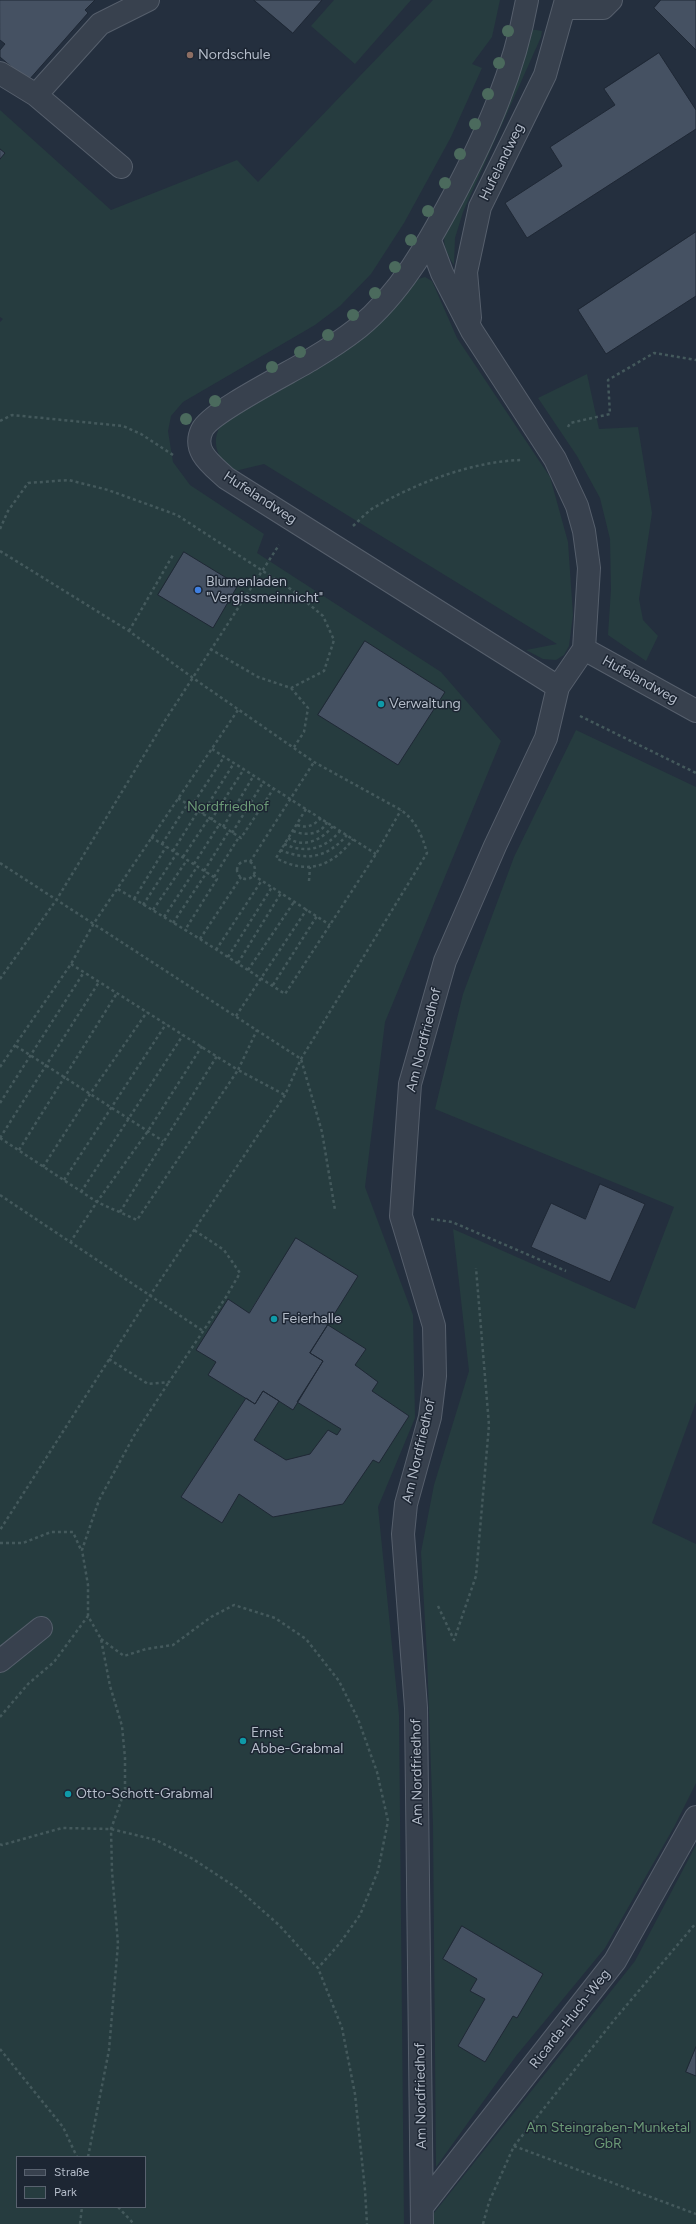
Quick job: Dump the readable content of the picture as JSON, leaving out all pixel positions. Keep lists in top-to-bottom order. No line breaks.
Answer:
{"streets":{"street":["Hufelandweg","Am Nordfriedhof","Ricarda-Huch-Weg"]},"crossings":[["Hufelandweg","Am Nordfriedhof"],["Am Nordfriedhof","Ricarda-Huch-Weg"]],"parks":["Nordfriedhof","Am Steingraben-Munketal GbR"],"places":["Nordschule","Blumenladen \"Vergissmeinnicht\"","Verwaltung","Feierhalle","Ernst Abbe-Grabmal","Otto-Schott-Grabmal"],"legend":["Straße","Park"]}
